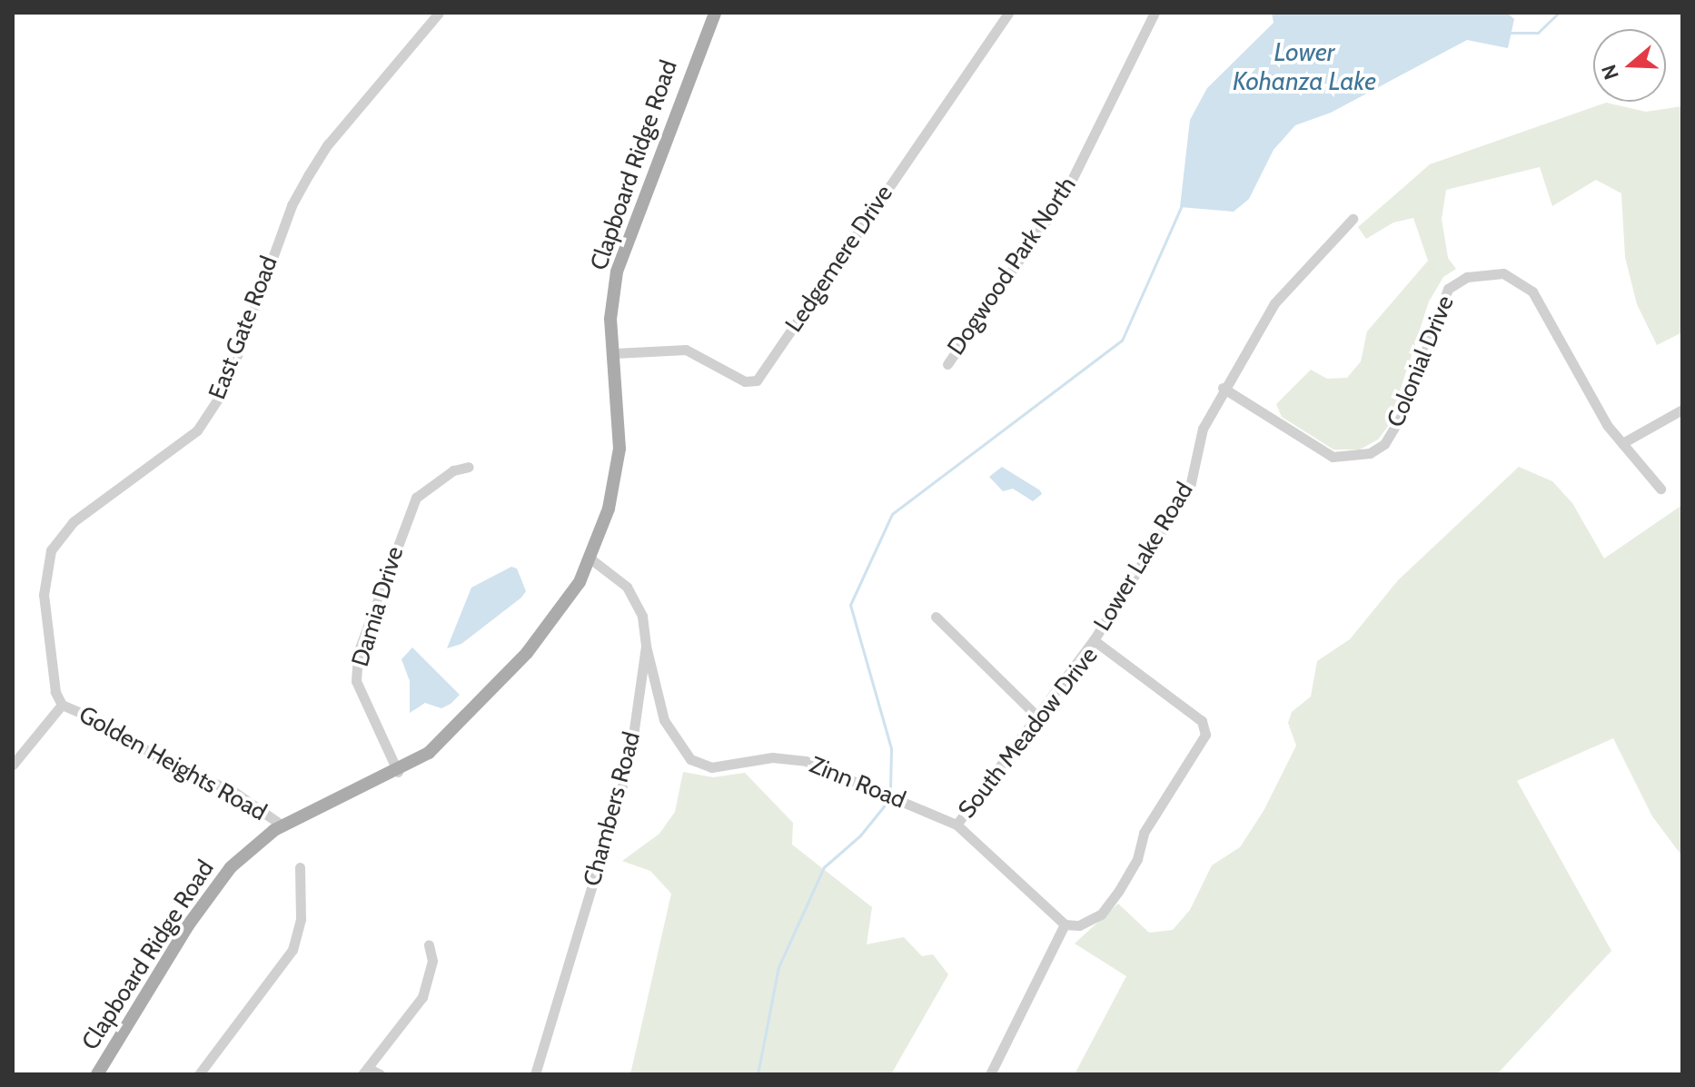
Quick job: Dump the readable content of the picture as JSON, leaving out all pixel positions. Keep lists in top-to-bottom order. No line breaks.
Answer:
{"streets":{"main road":["Clapboard Ridge Road"],"street":["Ledgemere Drive","Dogwood Park North","East Gate Road","Colonial Drive","Lower Lake Road","Damia Drive","South Meadow Drive","Golden Heights Road","Zinn Road","Chambers Road"]},"crossings":[["Clapboard Ridge Road","Ledgemere Drive"],["Clapboard Ridge Road","Damia Drive"],["Clapboard Ridge Road","Golden Heights Road"],["Clapboard Ridge Road","Chambers Road"],["East Gate Road","Golden Heights Road"],["Colonial Drive","Lower Lake Road"],["Lower Lake Road","South Meadow Drive"],["South Meadow Drive","Zinn Road"],["Zinn Road","Chambers Road"]],"water":["Lower Kohanza Lake"],"north":"left"}
